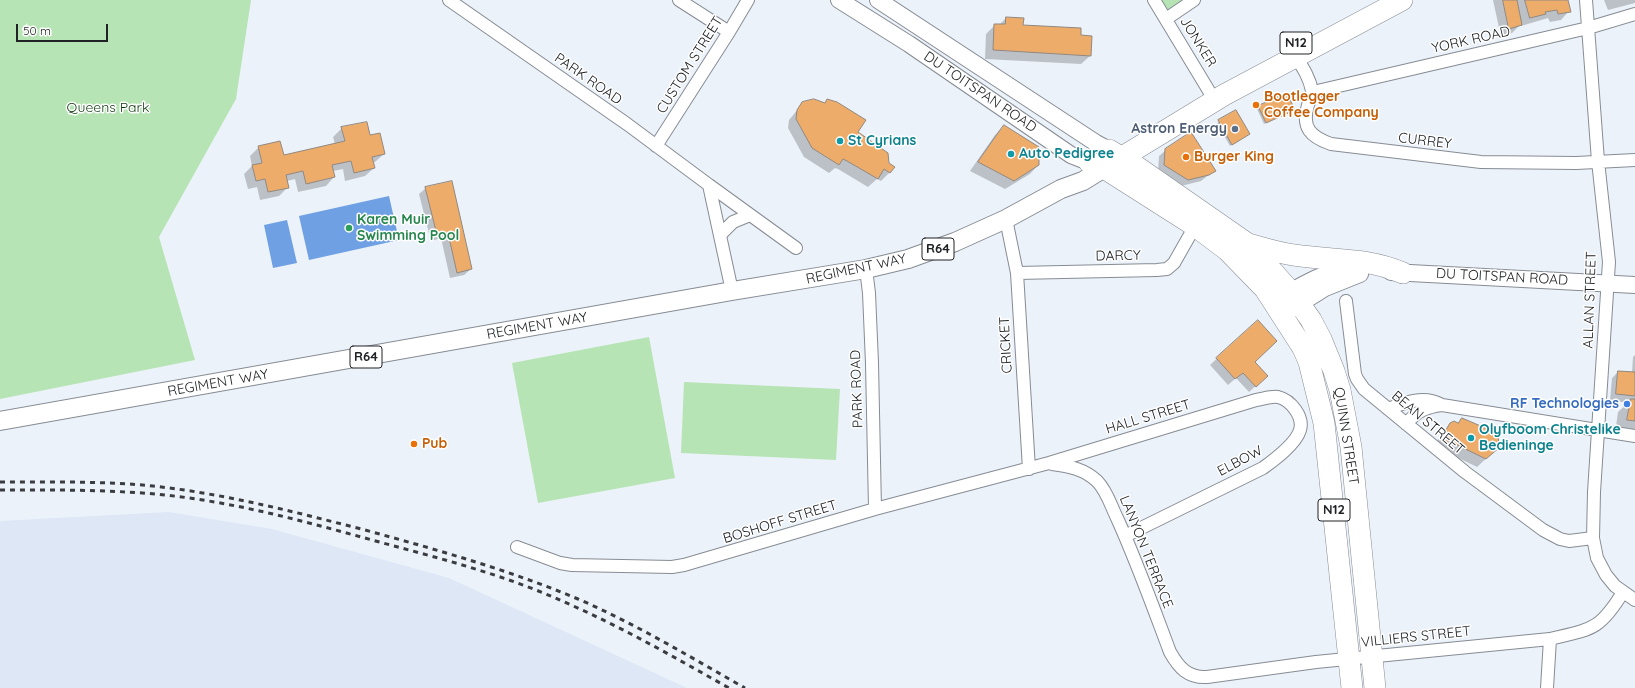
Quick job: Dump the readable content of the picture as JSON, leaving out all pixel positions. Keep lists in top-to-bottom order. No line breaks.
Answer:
{"streets":{"highway":["N12","DU TOITSPAN ROAD","QUINN STREET"],"main road":["R64","REGIMENT WAY"],"street":["YORK ROAD","JONKER","CUSTOM STREET","PARK ROAD","CURREY","DARCY","ALLAN STREET","CRICKET","HALL STREET","BEAN STREET","ELBOW","BOSHOFF STREET","LANYON TERRACE","VILLIERS STREET"]},"crossings":[["YORK ROAD","CURREY"],["YORK ROAD","ALLAN STREET"],["JONKER","N12"],["N12","DU TOITSPAN ROAD"],["N12","REGIMENT WAY"],["CUSTOM STREET","PARK ROAD"],["PARK ROAD","REGIMENT WAY"],["PARK ROAD","BOSHOFF STREET"],["DU TOITSPAN ROAD","DARCY"],["DU TOITSPAN ROAD","REGIMENT WAY"],["DU TOITSPAN ROAD","ALLAN STREET"],["DU TOITSPAN ROAD","QUINN STREET"],["CURREY","ALLAN STREET"],["DARCY","CRICKET"],["REGIMENT WAY","CRICKET"],["ALLAN STREET","BEAN STREET"],["ALLAN STREET","VILLIERS STREET"],["CRICKET","BOSHOFF STREET"],["HALL STREET","ELBOW"],["HALL STREET","BOSHOFF STREET"],["HALL STREET","LANYON TERRACE"],["QUINN STREET","VILLIERS STREET"],["ELBOW","LANYON TERRACE"],["BOSHOFF STREET","LANYON TERRACE"],["LANYON TERRACE","VILLIERS STREET"]],"parks":["Queens Park"],"places":["Bootlegger Coffee Company","Astron Energy","St Cyrians","Auto Pedigree","Burger King","Karen Muir Swimming Pool","RF Technologies","Olyfboom Christelike Bedieninge","Pub"],"scale_bar":"50 m"}
